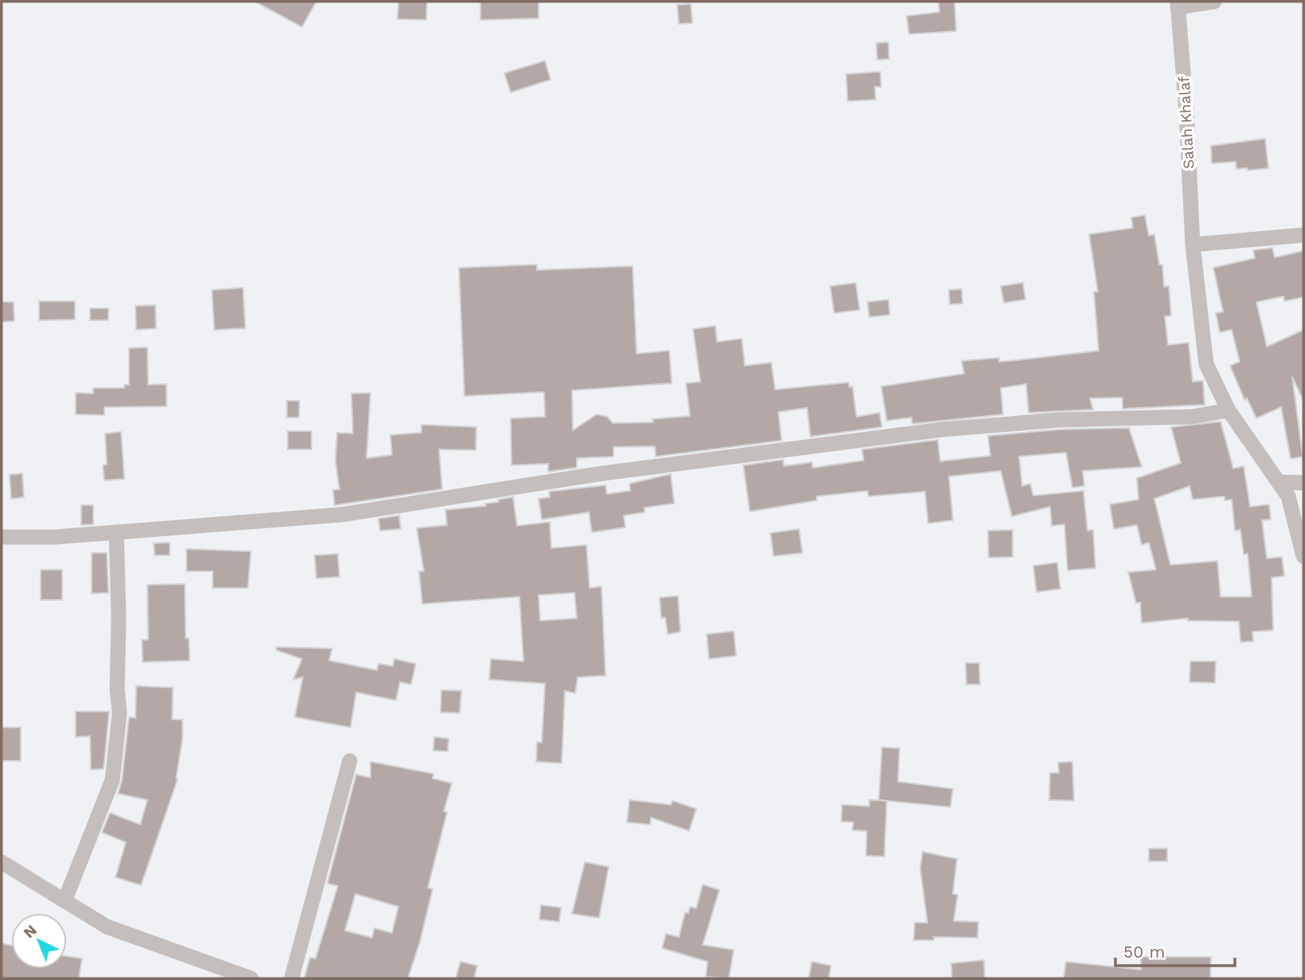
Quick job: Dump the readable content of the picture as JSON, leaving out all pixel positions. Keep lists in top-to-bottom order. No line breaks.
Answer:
{"streets":{"street":["Salah Khalaf"]},"scale_bar":"50 m","north":"top left"}
